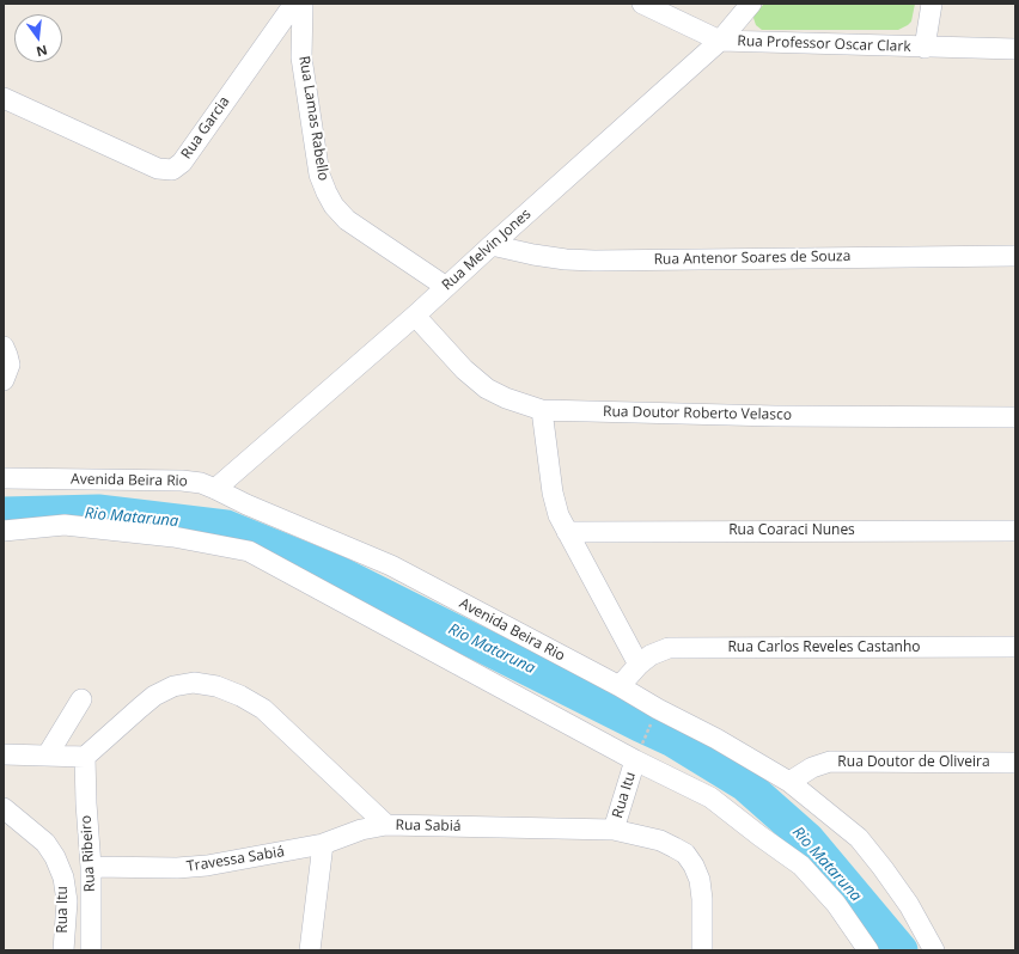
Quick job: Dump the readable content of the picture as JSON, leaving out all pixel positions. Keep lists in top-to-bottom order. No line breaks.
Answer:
{"streets":{"street":["Rua Professor Oscar Clark","Rua Lamas Rabello","Rua Garcia","Rua Melvin Jones","Rua Antenor Soares de Souza","Rua Doutor Roberto Velasco","Avenida Beira Rio","Rua Coaraci Nunes","Rua Carlos Reveles Castanho","Rua Doutor de Oliveira","Rua Itu","Rua Sabiá","Rua Ribeiro","Travessa Sabiá"]},"crossings":[["Rua Professor Oscar Clark","Rua Melvin Jones"],["Rua Lamas Rabello","Rua Melvin Jones"],["Rua Melvin Jones","Rua Antenor Soares de Souza"],["Rua Melvin Jones","Rua Doutor Roberto Velasco"],["Rua Melvin Jones","Avenida Beira Rio"],["Avenida Beira Rio","Rua Carlos Reveles Castanho"],["Avenida Beira Rio","Rua Doutor de Oliveira"],["Rua Itu","Rua Sabiá"],["Rua Sabiá","Rua Ribeiro"],["Rua Sabiá","Travessa Sabiá"],["Rua Ribeiro","Travessa Sabiá"]],"water":["Rio Mataruna"],"north":"bottom"}
